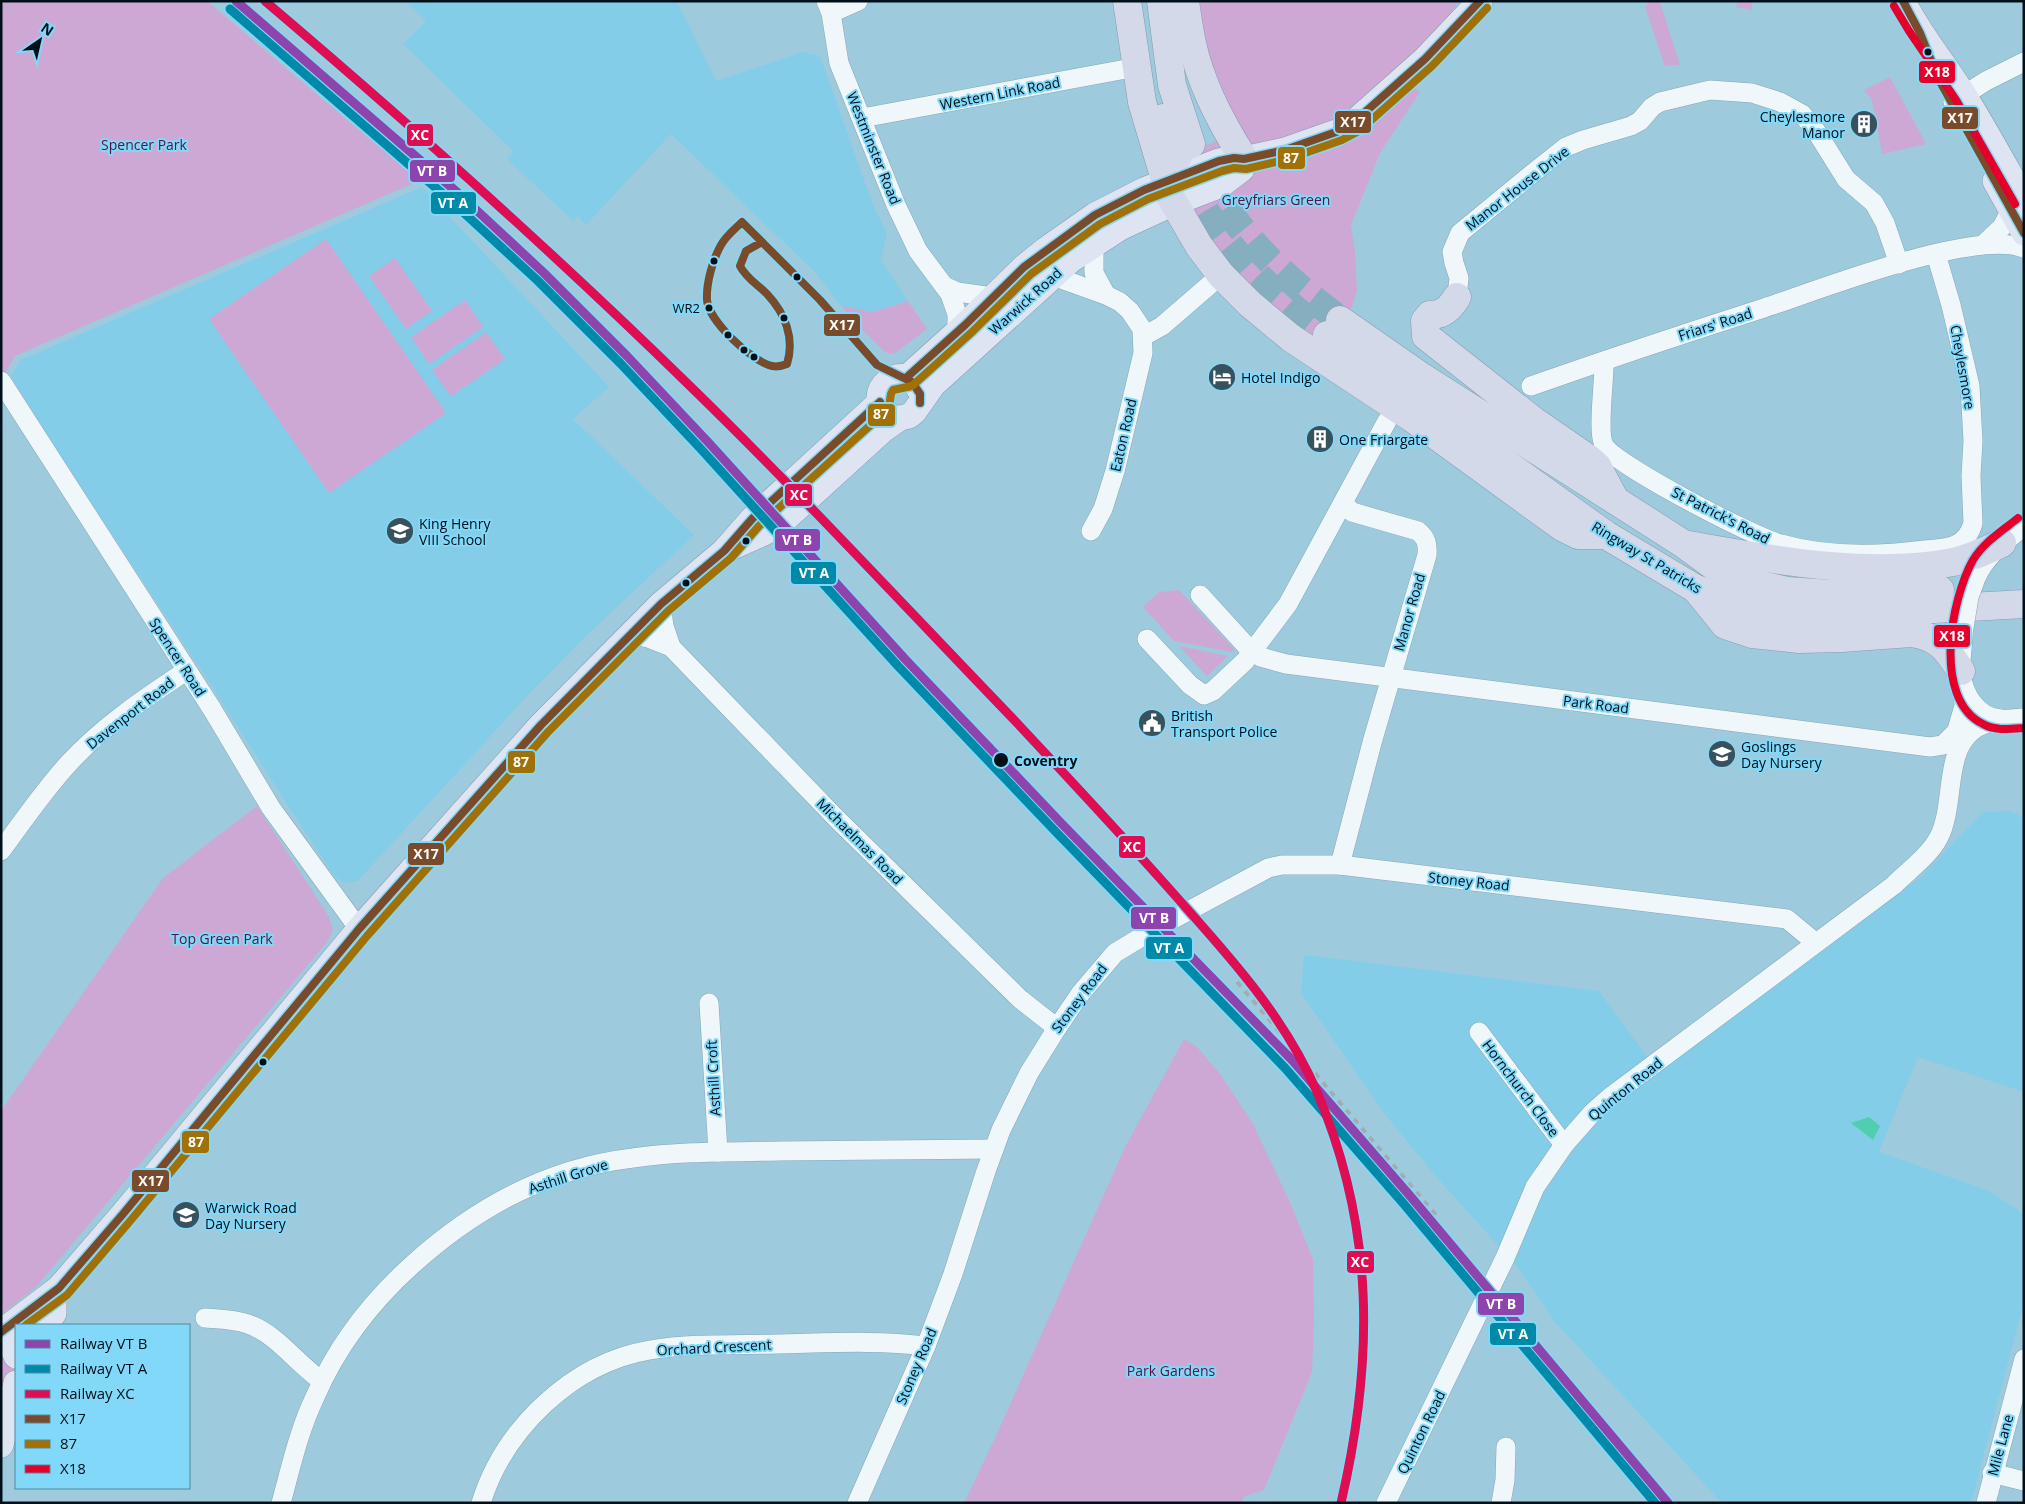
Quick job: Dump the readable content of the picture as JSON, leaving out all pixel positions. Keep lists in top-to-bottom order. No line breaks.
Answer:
{"streets":{"highway":["Ringway St Patricks"],"main road":["Warwick Road"],"street":["Western Link Road","Westminster Road","Manor House Drive","Friars' Road","Cheylesmore","Eaton Road","St Patrick's Road","Manor Road","Spencer Road","Park Road","Davenport Road","Michaelmas Road","Stoney Road","Asthill Croft","Hornchurch Close","Quinton Road","Asthill Grove","Orchard Crescent","Mile Lane"]},"crossings":[["Western Link Road","Westminster Road"],["Westminster Road","Warwick Road"],["Manor House Drive","Friars' Road"],["Warwick Road","Spencer Road"],["Warwick Road","Michaelmas Road"],["Friars' Road","Cheylesmore"],["Friars' Road","St Patrick's Road"],["Cheylesmore","St Patrick's Road"],["Manor Road","Park Road"],["Manor Road","Stoney Road"],["Spencer Road","Davenport Road"],["Park Road","Quinton Road"],["Michaelmas Road","Stoney Road"],["Stoney Road","Quinton Road"],["Stoney Road","Asthill Grove"],["Stoney Road","Orchard Crescent"],["Asthill Croft","Asthill Grove"],["Hornchurch Close","Quinton Road"]],"parks":["Spencer Park","Greyfriars Green","Top Green Park","Park Gardens"],"places":{"building":["Cheylesmore Manor","One Friargate"],"other":["WR2","Coventry"],"hotel":["Hotel Indigo"],"school or university":["King Henry VIII School","Goslings Day Nursery","Warwick Road Day Nursery"],"public building":["British Transport Police"]},"lines":["rail line XC","transit line X17","transit line X18","transit line 87"],"legend":["Railway VT B","Railway VT A","Railway XC","X17","87","X18"],"north":"top right"}
